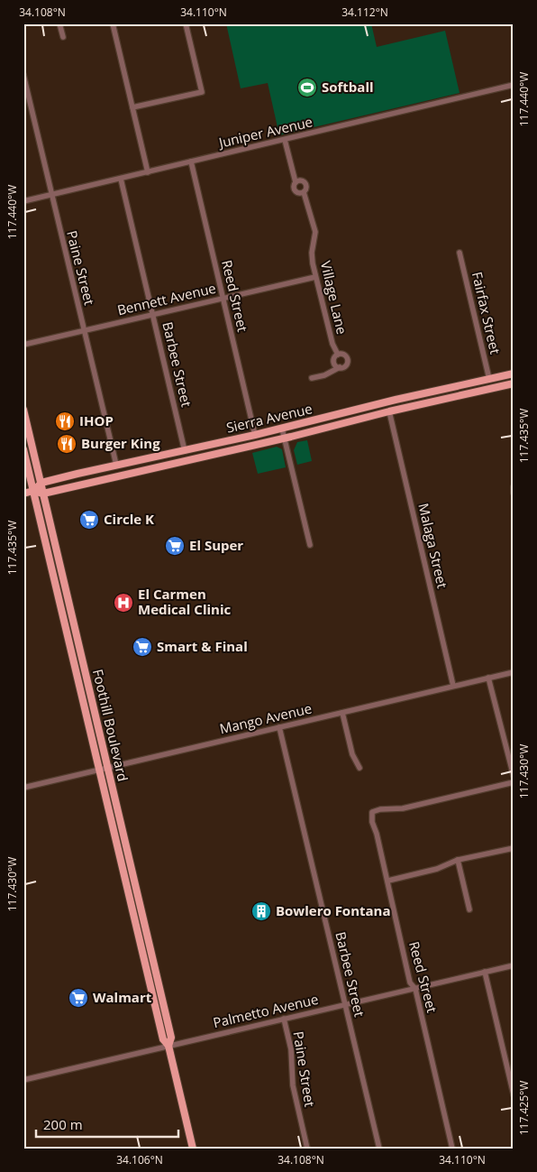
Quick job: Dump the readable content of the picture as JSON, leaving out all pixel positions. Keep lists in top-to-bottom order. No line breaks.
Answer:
{"streets":{"main road":["Sierra Avenue","Foothill Boulevard"],"street":["Juniper Avenue","Paine Street","Reed Street","Village Lane","Bennett Avenue","Fairfax Street","Barbee Street","Malaga Street","Mango Avenue","Palmetto Avenue"]},"crossings":[["Juniper Avenue","Paine Street"],["Juniper Avenue","Reed Street"],["Juniper Avenue","Barbee Street"],["Paine Street","Bennett Avenue"],["Paine Street","Sierra Avenue"],["Paine Street","Palmetto Avenue"],["Reed Street","Bennett Avenue"],["Reed Street","Sierra Avenue"],["Reed Street","Palmetto Avenue"],["Village Lane","Bennett Avenue"],["Bennett Avenue","Barbee Street"],["Fairfax Street","Sierra Avenue"],["Barbee Street","Sierra Avenue"],["Barbee Street","Mango Avenue"],["Barbee Street","Palmetto Avenue"],["Sierra Avenue","Malaga Street"],["Sierra Avenue","Foothill Boulevard"],["Malaga Street","Mango Avenue"],["Mango Avenue","Foothill Boulevard"],["Foothill Boulevard","Palmetto Avenue"]],"places":{"sports":["Softball"],"restaurant":["IHOP","Burger King"],"supermarket":["Circle K","El Super","Smart & Final","Walmart"],"hospital":["El Carmen Medical Clinic"],"building":["Bowlero Fontana"]},"scale_bar":"200 m","coordinates":["34.108°N","34.110°N","34.112°N","117.440°W","117.435°W","117.430°W","117.425°W","34.106°N"]}
